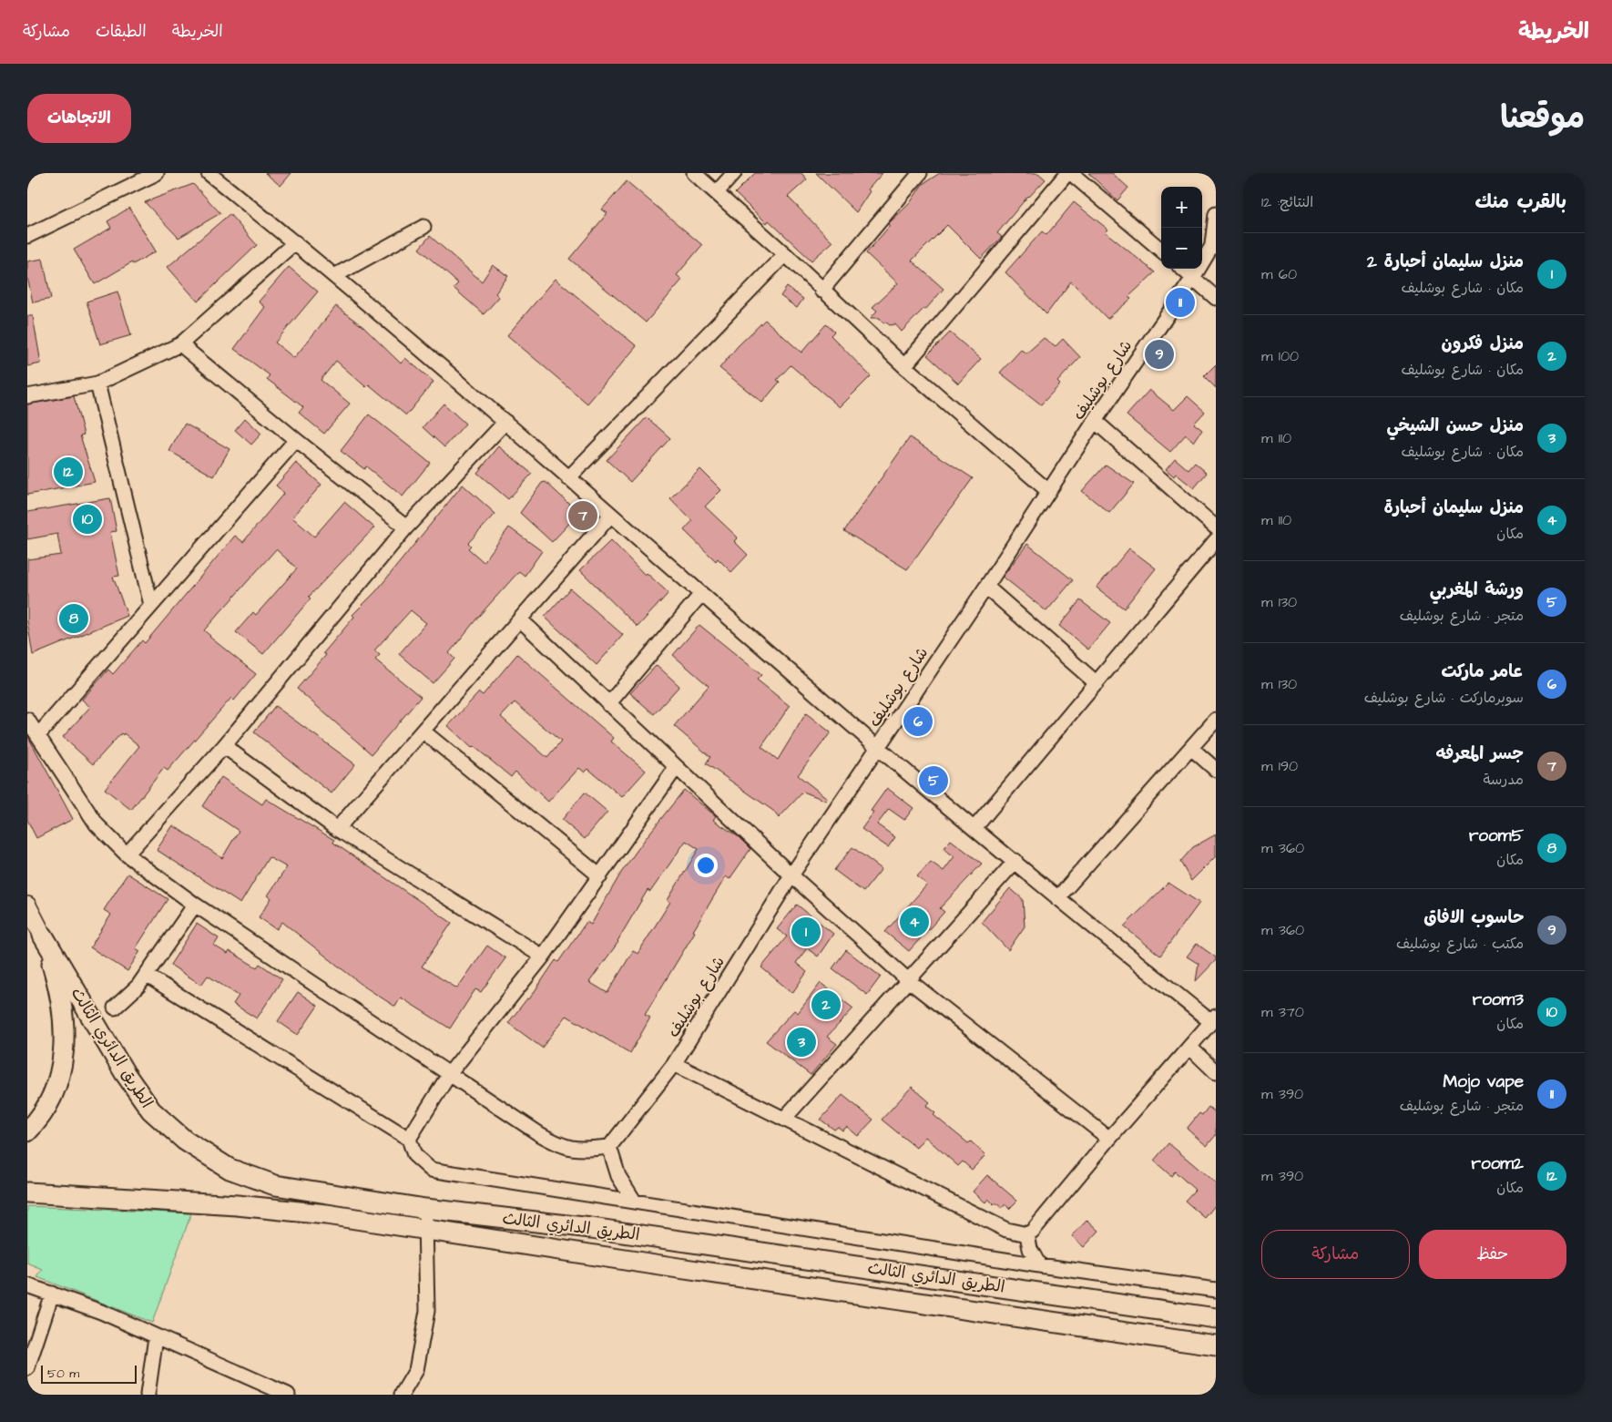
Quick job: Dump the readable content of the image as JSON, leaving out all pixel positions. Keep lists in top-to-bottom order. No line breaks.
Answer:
{"streets":{"highway":["الطريق الدائري الثالث"],"street":["شارع بوشليف"]},"scale_bar":"50 m","page":{"header":"الخريطة","nav":["الخريطة","الطبقات","مشاركة"],"title":"موقعنا","buttons":["الاتجاهات",["حفظ","مشاركة"]],"heading":["بالقرب منك","النتائج: 12"],"map_buttons":["+","−"],"list":[{"mark":"1","name":"منزل سليمان أحبارة 2","note":"مكان · شارع بوشليف","value":"60 m"},{"mark":"2","name":"منزل فكرون","note":"مكان · شارع بوشليف","value":"100 m"},{"mark":"3","name":"منزل حسن الشيخي","note":"مكان · شارع بوشليف","value":"110 m"},{"mark":"4","name":"منزل سليمان أحبارة","note":"مكان","value":"110 m"},{"mark":"5","name":"ورشة المغربي","note":"متجر · شارع بوشليف","value":"130 m"},{"mark":"6","name":"عامر ماركت","note":"سوبرماركت · شارع بوشليف","value":"130 m"},{"mark":"7","name":"جسر المعرفه","note":"مدرسة","value":"190 m"},{"mark":"8","name":"room5","note":"مكان","value":"360 m"},{"mark":"9","name":"حاسوب الافاق","note":"مكتب · شارع بوشليف","value":"360 m"},{"mark":"10","name":"room3","note":"مكان","value":"370 m"},{"mark":"11","name":"Mojo vape","note":"متجر · شارع بوشليف","value":"390 m"},{"mark":"12","name":"room2","note":"مكان","value":"390 m"}],"pins":["11","9","12","7","10","8","6","5","4","1","2","3"],"scale":"50 m"}}
